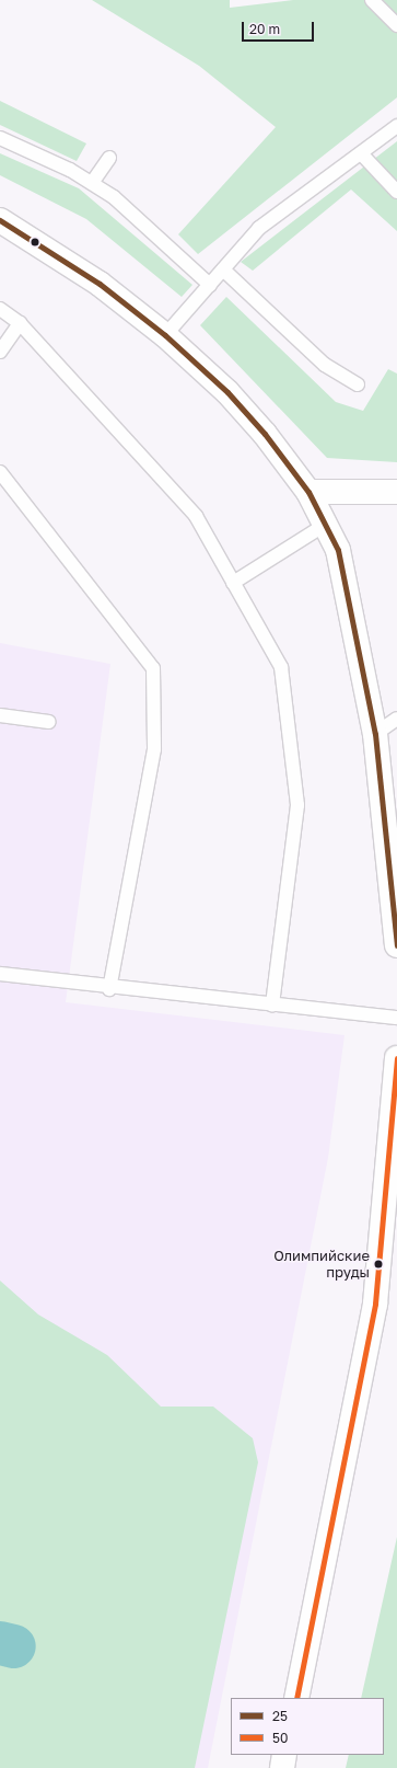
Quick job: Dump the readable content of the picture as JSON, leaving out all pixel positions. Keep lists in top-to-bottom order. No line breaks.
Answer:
{"places":["Олимпийские пруды"],"lines":["transit line 25","transit line 50"],"legend":["25","50"],"scale_bar":"20 m"}
